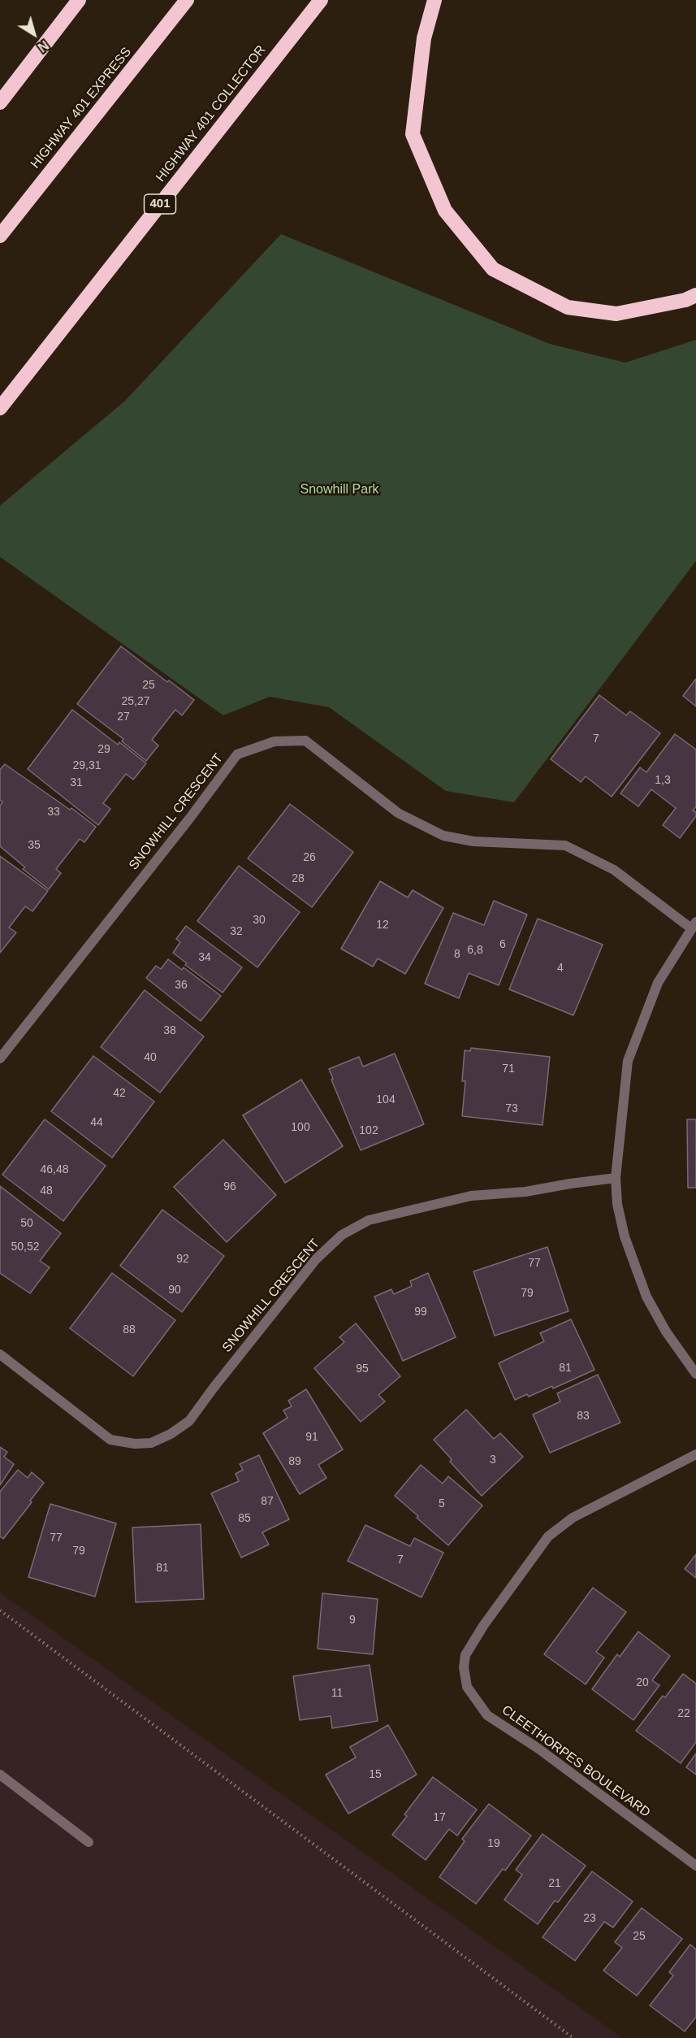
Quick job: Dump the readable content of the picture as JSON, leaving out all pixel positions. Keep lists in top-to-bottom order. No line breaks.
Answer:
{"streets":{"highway":["HIGHWAY 401 EXPRESS","HIGHWAY 401 COLLECTOR","401"],"street":["SNOWHILL CRESCENT","CLEETHORPES BOULEVARD"]},"parks":["Snowhill Park"],"house_numbers":["25","25,27","27","7","29","29,31","1,3","31","33","35","26","28","30","12","32","6","6,8","8","34","4","36","38","40","71","42","104","73","44","100","102","46,48","96","48","50","50,52","92","77","90","79","99","88","81","95","83","91","3","89","87","5","85","77","79","7","81","9","20","11","22","15","17","19","21","23","25"],"north":"bottom right"}
